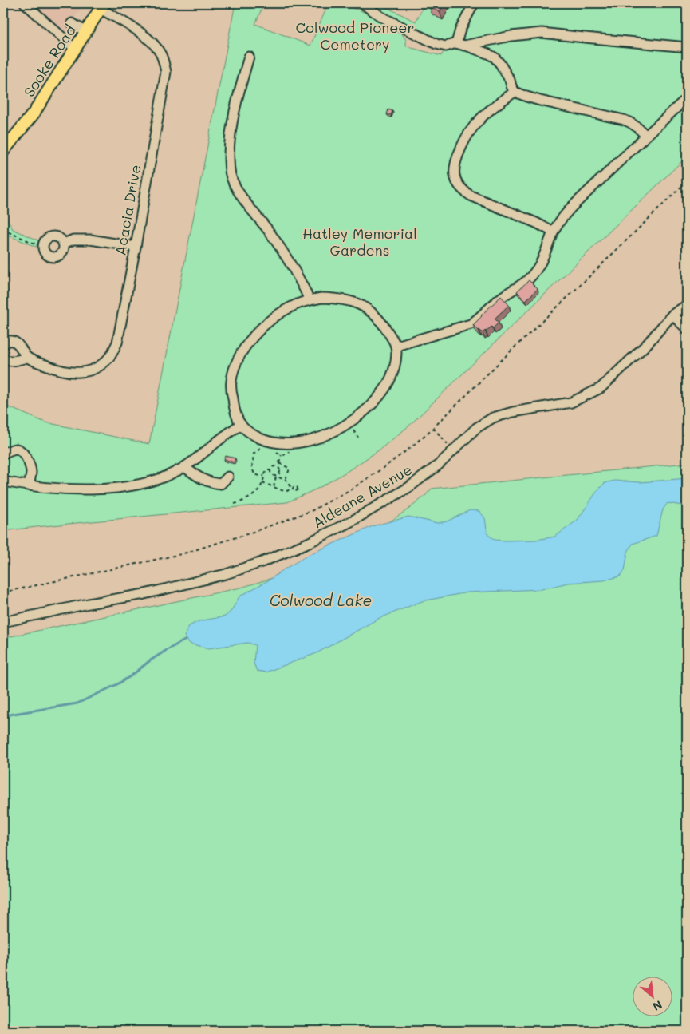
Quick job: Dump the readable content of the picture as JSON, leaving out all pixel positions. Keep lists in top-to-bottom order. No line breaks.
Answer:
{"streets":{"main road":["Sooke Road"],"street":["Acacia Drive","Aldeane Avenue"]},"crossings":[["Sooke Road","Acacia Drive"]],"water":["Colwood Lake"],"parks":["Colwood Pioneer Cemetery","Hatley Memorial Gardens"],"north":"bottom right"}
